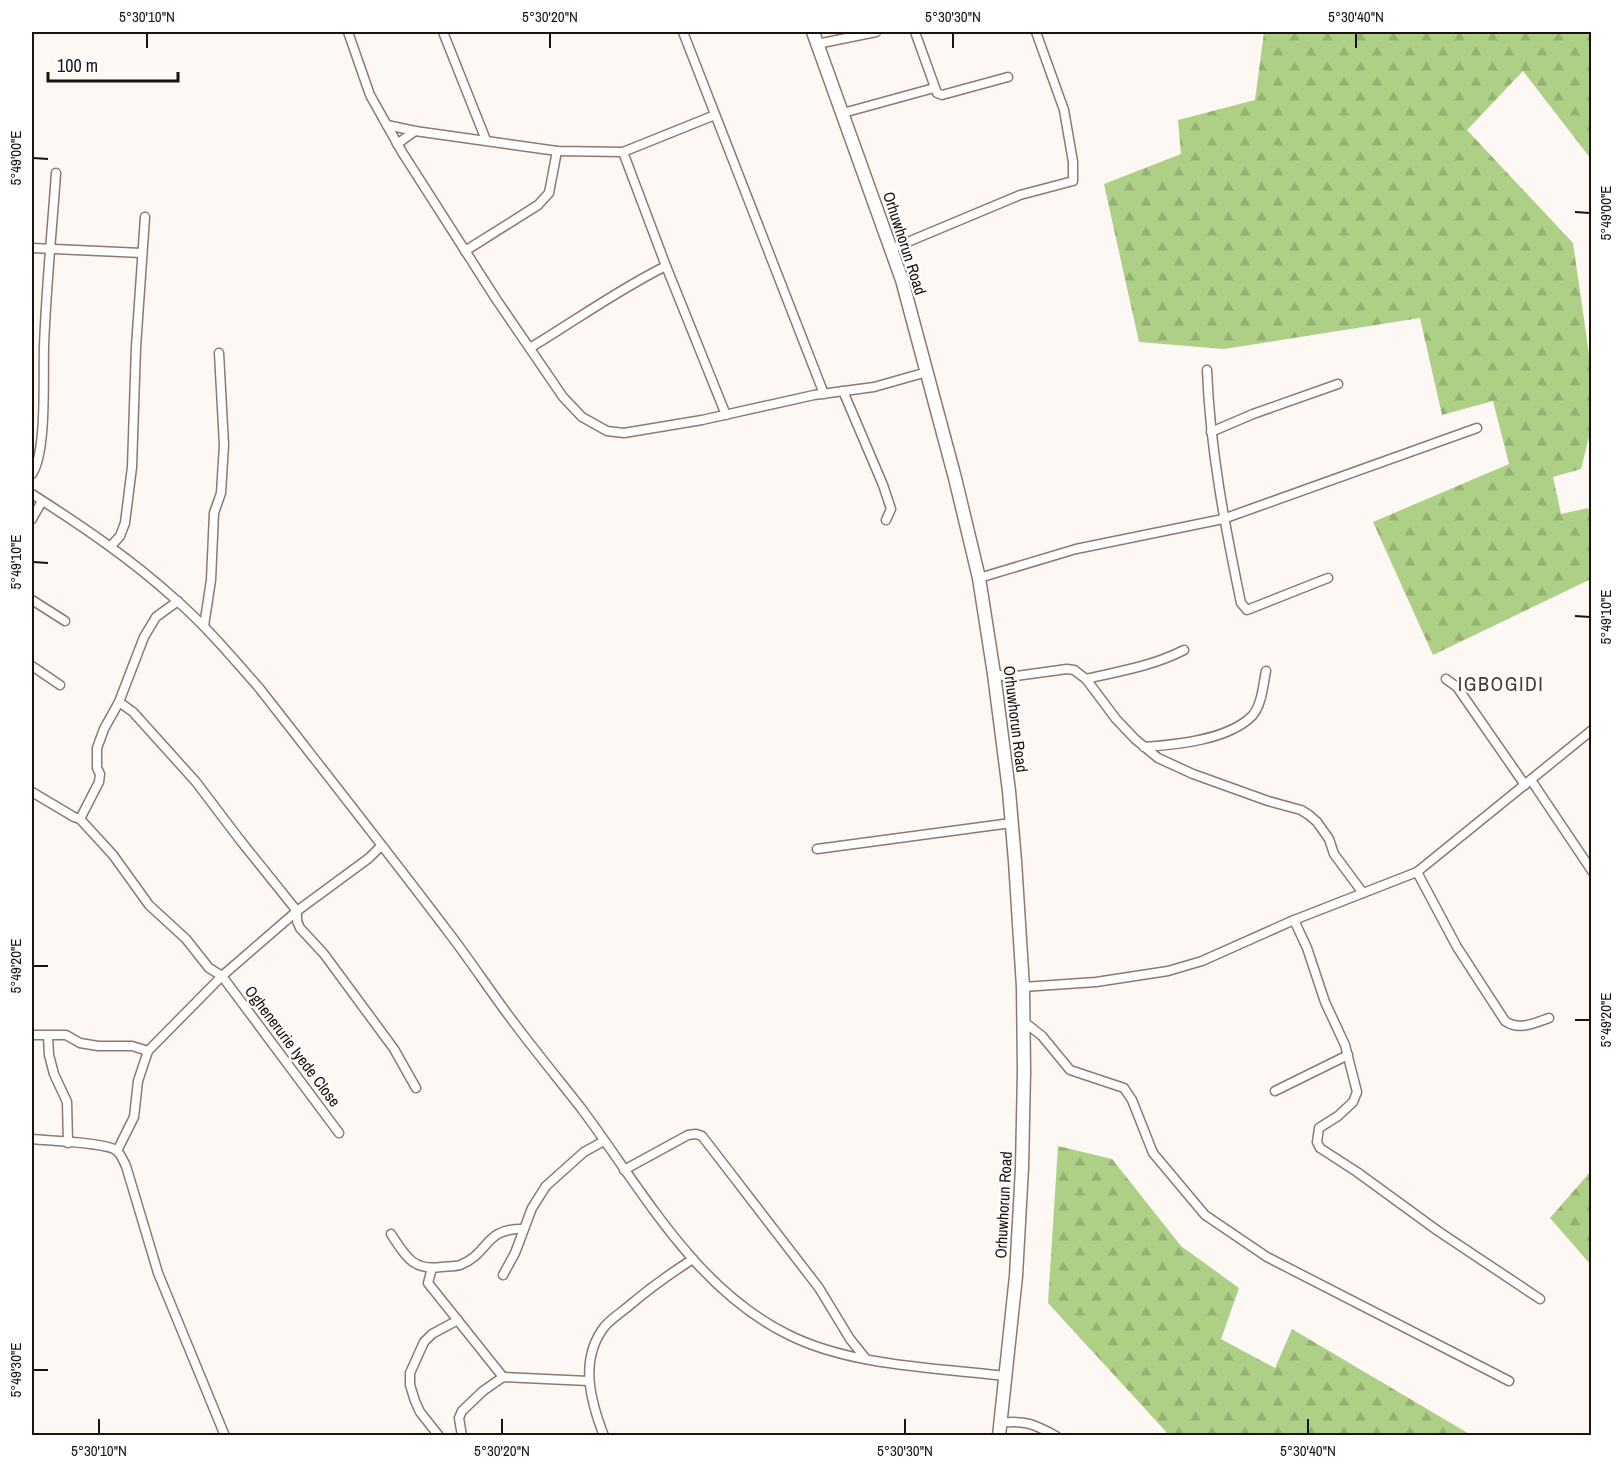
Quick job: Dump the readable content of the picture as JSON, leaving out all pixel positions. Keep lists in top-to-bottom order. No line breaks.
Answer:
{"streets":{"street":["Orhuwhorun Road","Oghenerurie Iyede Close"]},"districts":["IGBOGIDI"],"scale_bar":"100 m","coordinates":["5°30'10\"N","5°30'20\"N","5°30'30\"N","5°30'40\"N","5°49'00\"E","5°49'10\"E","5°49'20\"E","5°49'30\"E"]}
